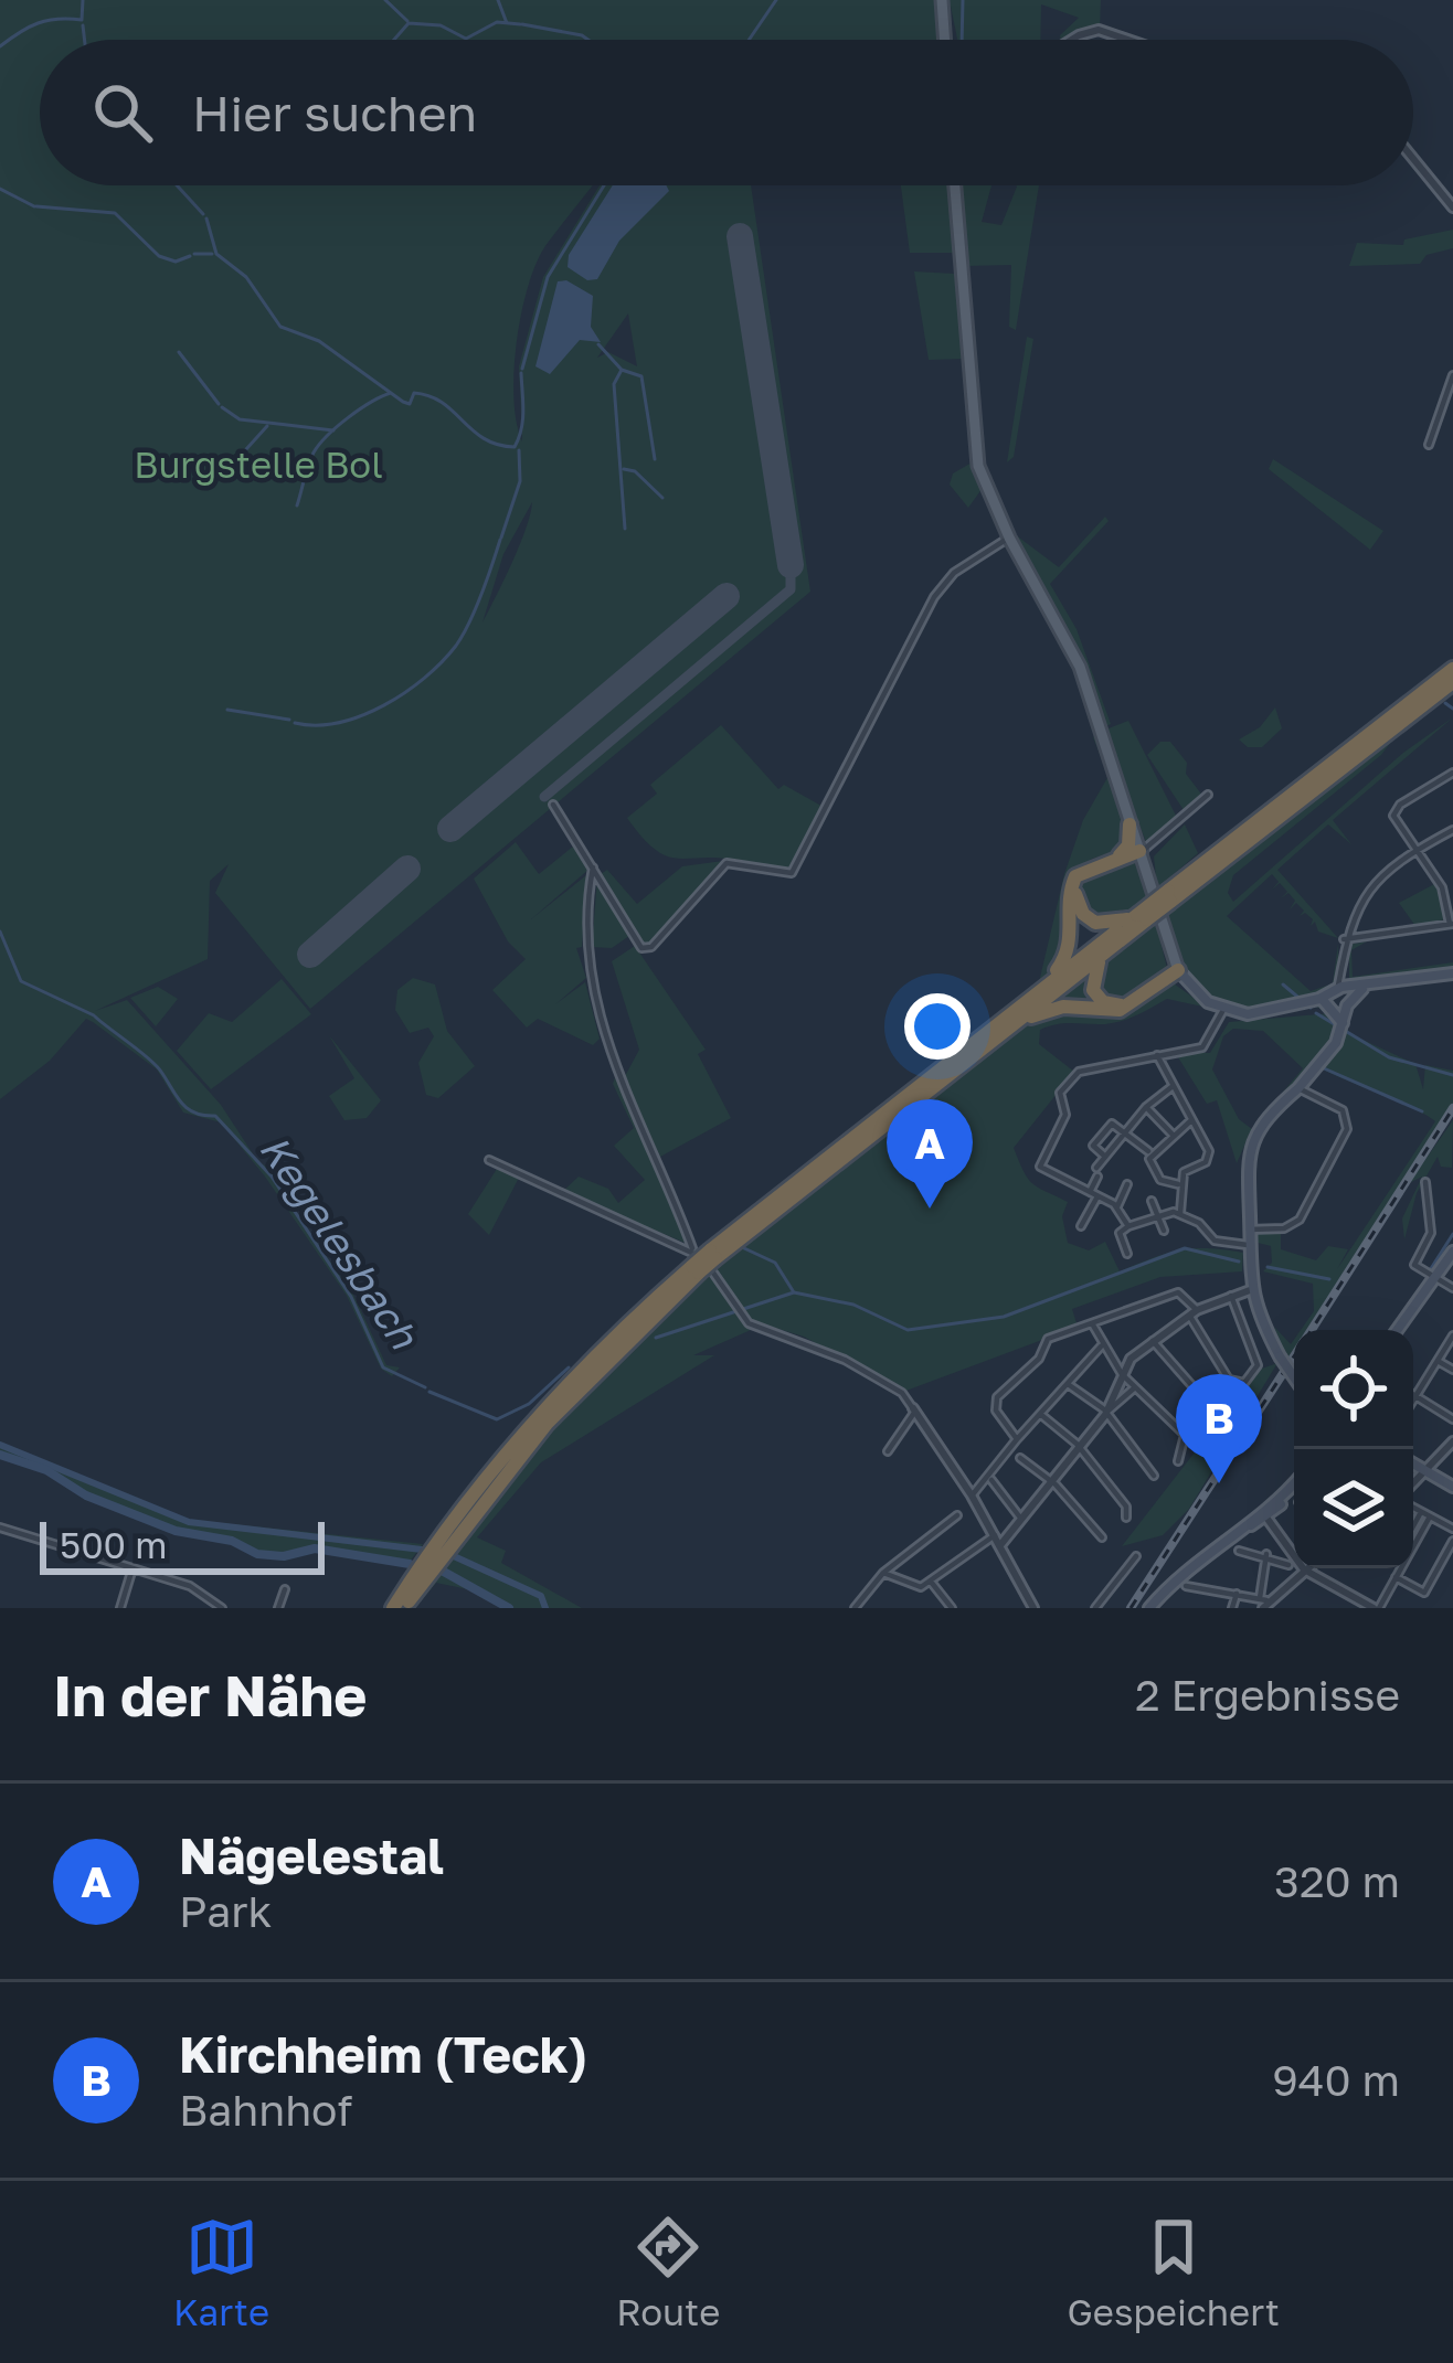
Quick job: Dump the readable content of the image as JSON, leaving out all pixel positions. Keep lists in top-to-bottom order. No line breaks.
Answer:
{"water":["Kegelesbach"],"parks":["Burgstelle Bol"],"scale_bar":"500 m","page":{"search":"Hier suchen","pins":["A","B"],"scale":"500 m","heading":["In der Nähe","2 Ergebnisse"],"list":[{"mark":"A","name":"Nägelestal","note":"Park","value":"320 m"},{"mark":"B","name":"Kirchheim (Teck)","note":"Bahnhof","value":"940 m"}],"nav":["Karte","Route","Gespeichert"]}}
